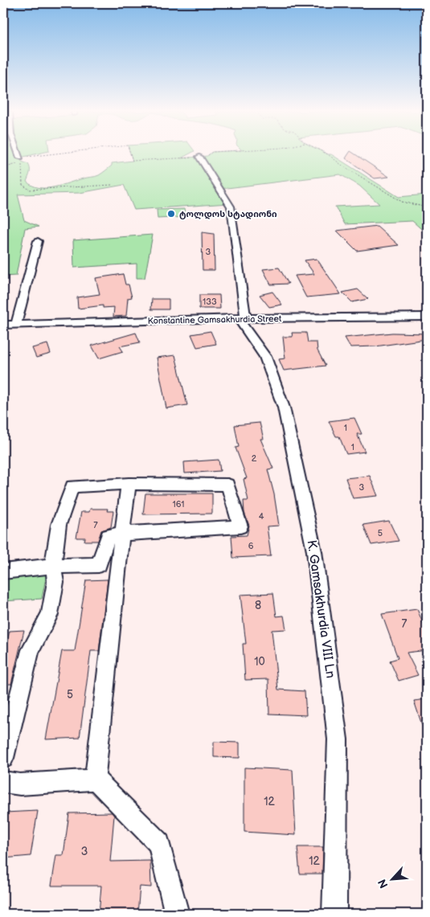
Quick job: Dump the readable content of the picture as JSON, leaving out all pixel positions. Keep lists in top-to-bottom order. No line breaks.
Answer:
{"streets":{"street":["Konstantine Gamsakhurdia Street","K. Gamsakhurdia VIII Ln"]},"crossings":[["Konstantine Gamsakhurdia Street","K. Gamsakhurdia VIII Ln"]],"places":["ტოლდოს სტადიონი"],"house_numbers":["3","133","1","1","2","3","161","4","7","5","6","8","7","10","5","12","3","12"],"north":"bottom left"}
